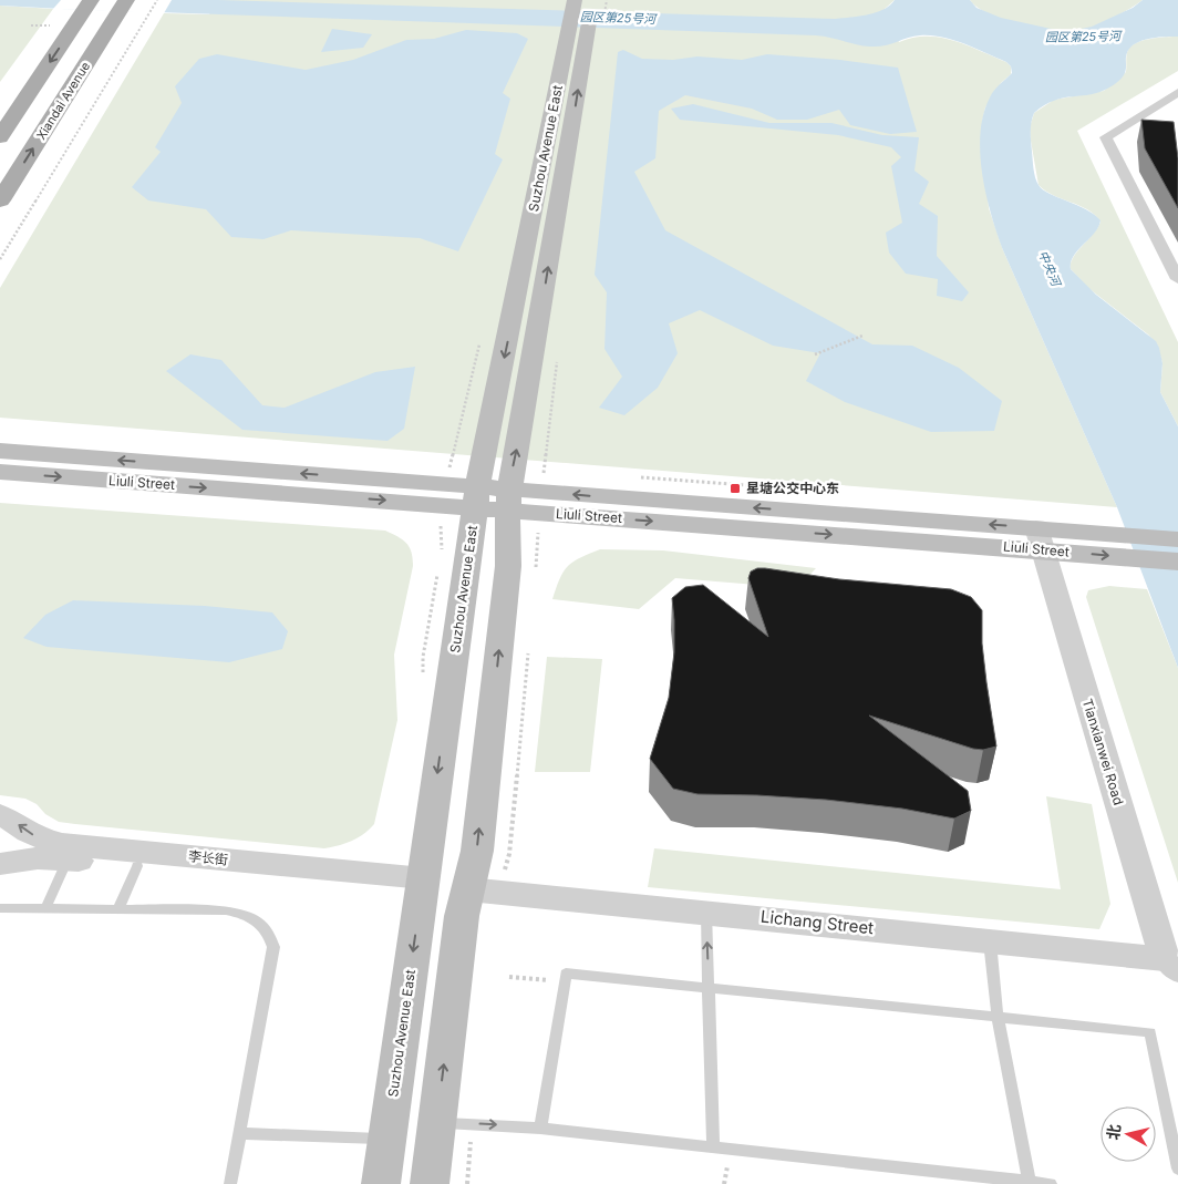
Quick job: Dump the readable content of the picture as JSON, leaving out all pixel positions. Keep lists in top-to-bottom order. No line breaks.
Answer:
{"streets":{"main road":["Xiandai Avenue","Suzhou Avenue East","Liuli Street"],"street":["Tianxianwei Road","李长街","Lichang Street"]},"crossings":[["Suzhou Avenue East","Liuli Street"],["Suzhou Avenue East","李长街"],["Suzhou Avenue East","Lichang Street"],["Liuli Street","Tianxianwei Road"],["Tianxianwei Road","Lichang Street"]],"water":["园区第25号河","中央河"],"places":{"transit":["星塘公交中心东"]},"north":"left"}
